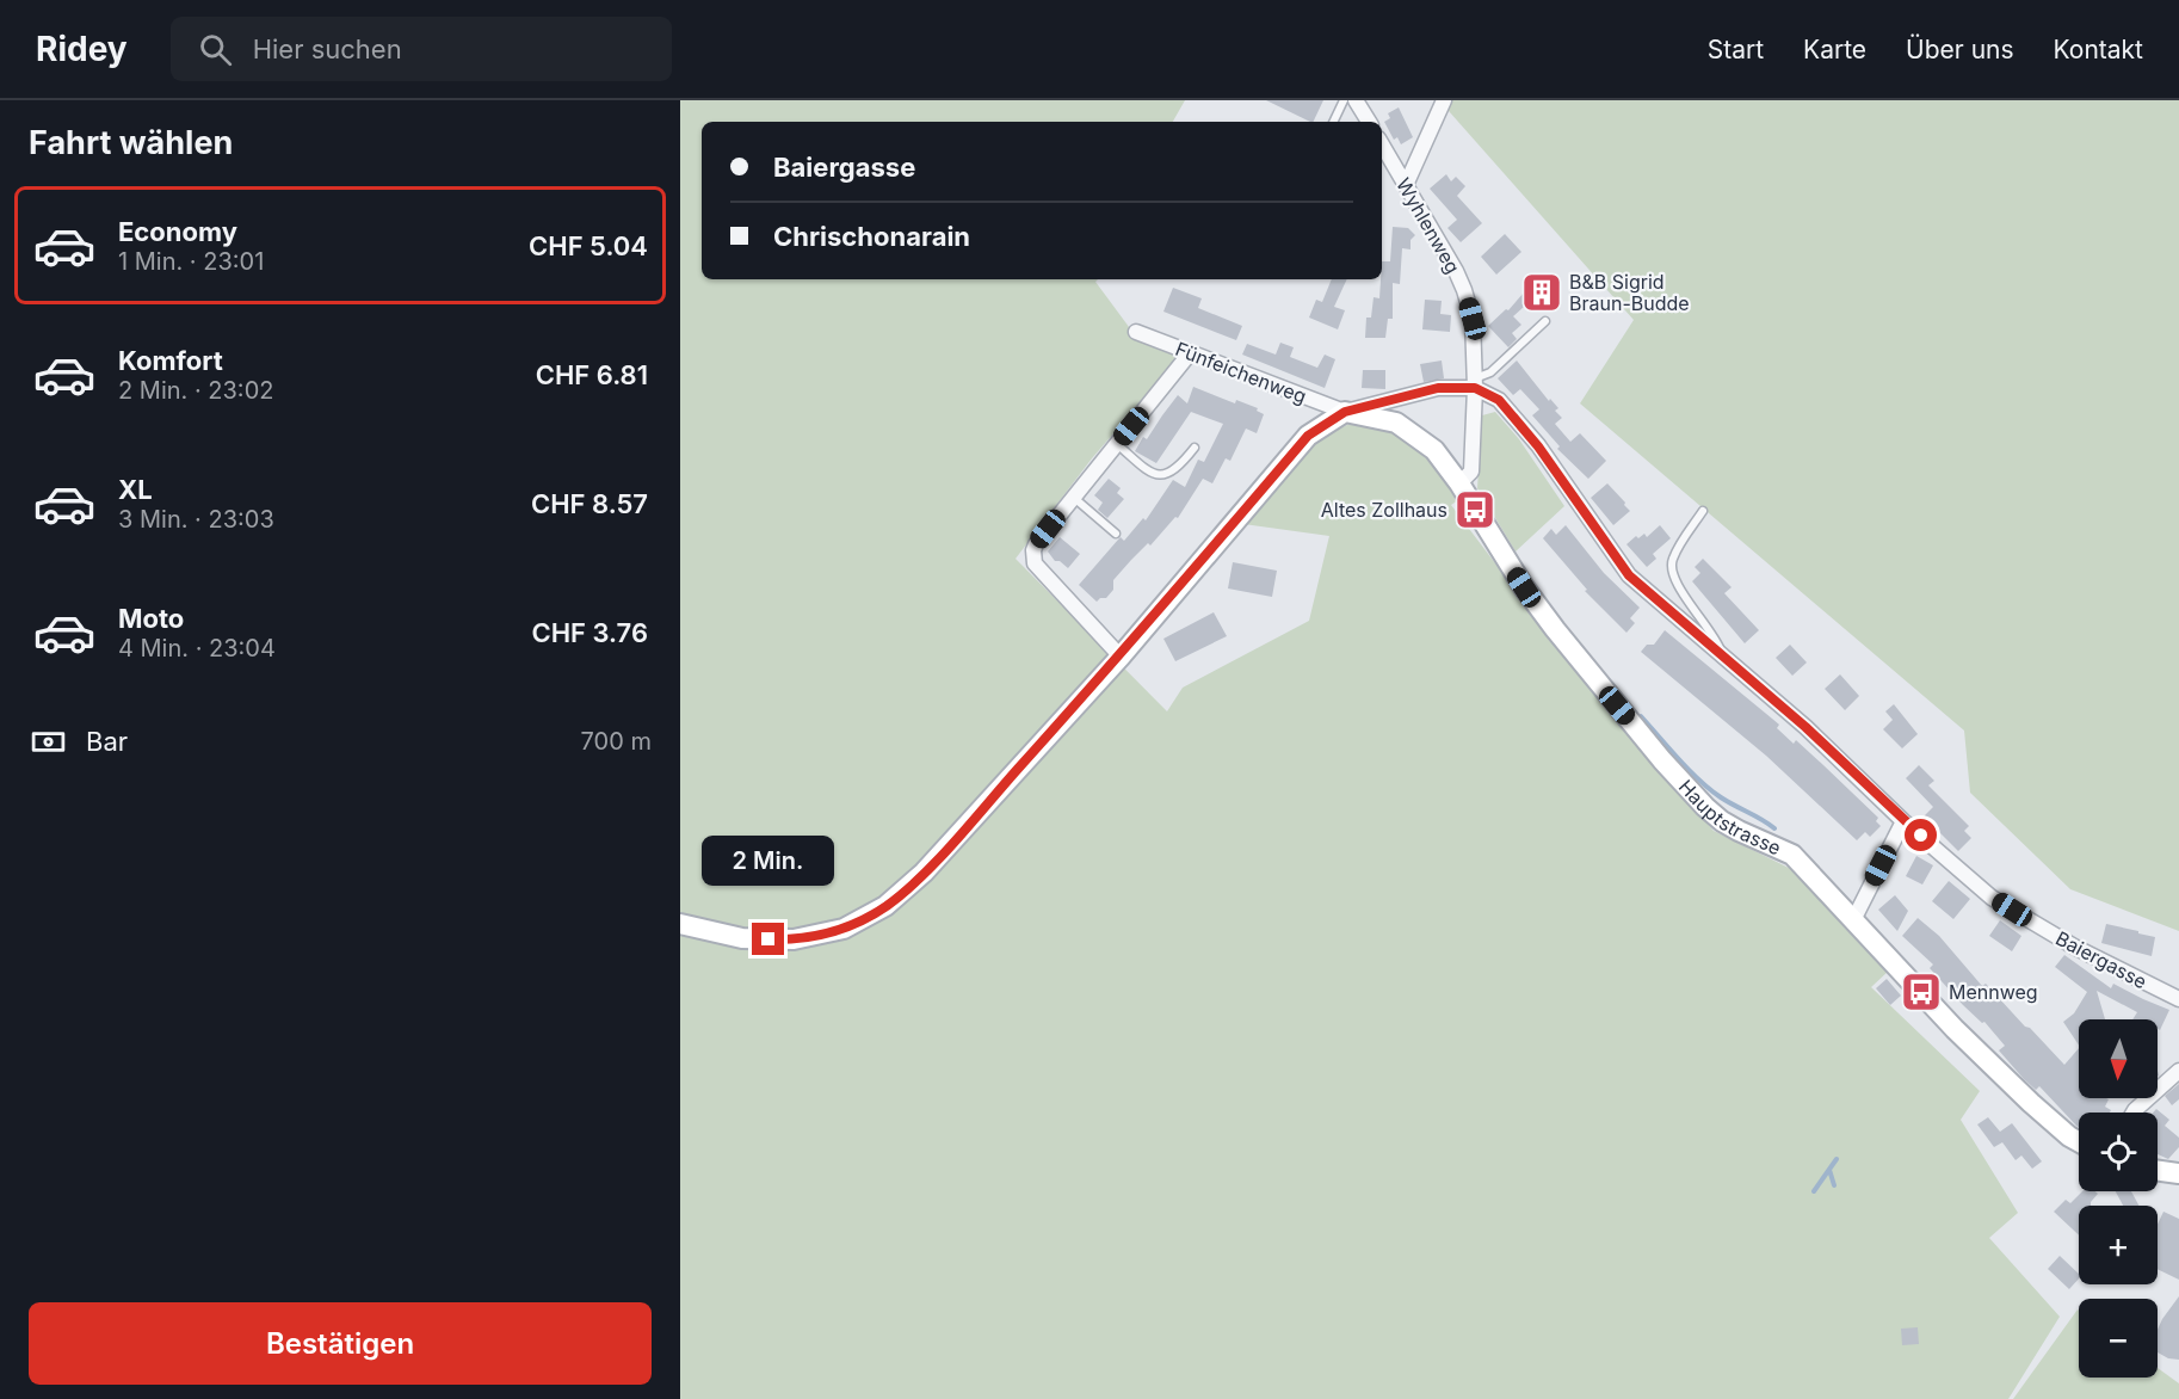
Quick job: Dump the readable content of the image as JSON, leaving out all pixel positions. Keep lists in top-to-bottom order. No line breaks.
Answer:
{"streets":{"street":["Wyhlenweg","Fünfeichenweg","Hauptstrasse","Baiergasse"]},"crossings":[["Wyhlenweg","Hauptstrasse"],["Wyhlenweg","Baiergasse"],["Fünfeichenweg","Hauptstrasse"]],"places":{"building":["B&B Sigrid Braun-Budde"],"bus stop":["Altes Zollhaus","Mennweg"]},"north":"bottom","page":{"header":"Ridey","search":"Hier suchen","nav":["Start","Karte","Über uns","Kontakt"],"heading":"Fahrt wählen","banner":["Baiergasse","Chrischonarain"],"list":[{"name":"Economy","note":"1 Min. · 23:01","value":"CHF 5.04"},{"name":"Komfort","note":"2 Min. · 23:02","value":"CHF 6.81"},{"name":"XL","note":"3 Min. · 23:03","value":"CHF 8.57"},{"name":"Moto","note":"4 Min. · 23:04","value":"CHF 3.76"}],"pay":["Bar","700 m"],"bubble":"2 Min.","map_buttons":["+","−"],"buttons":"Bestätigen"}}
